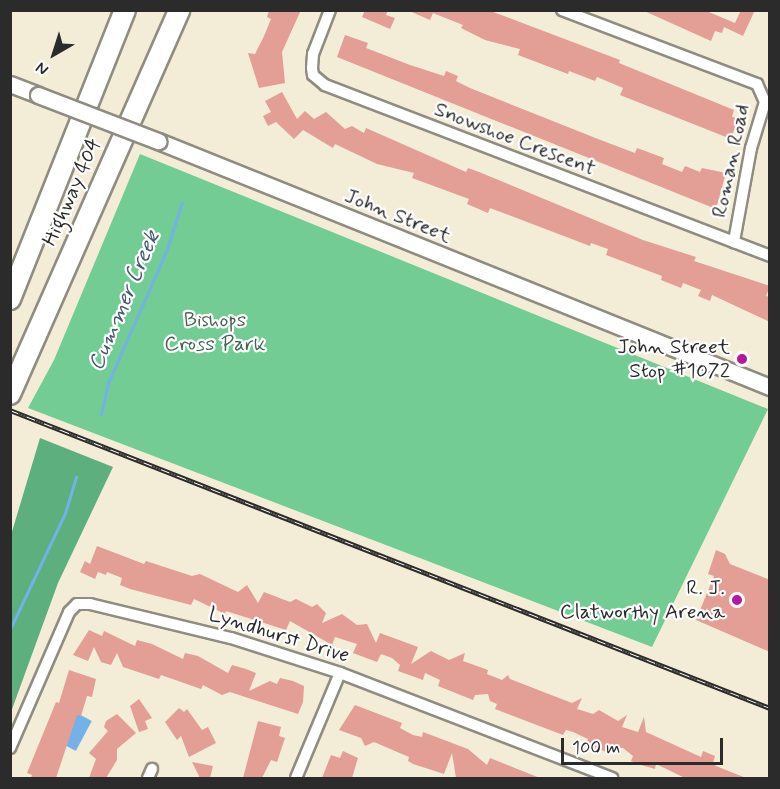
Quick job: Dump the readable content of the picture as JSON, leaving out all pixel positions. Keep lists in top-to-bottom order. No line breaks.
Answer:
{"streets":{"highway":["Highway 404"],"main road":["John Street"],"street":["Snowshoe Crescent","Roman Road","Lyndhurst Drive"]},"crossings":[["Snowshoe Crescent","Roman Road"]],"water":["Cummer Creek"],"parks":["Bishops Cross Park"],"places":["John Street Stop #1072","R. J. Clatworthy Arena"],"scale_bar":"100 m","north":"bottom left"}
